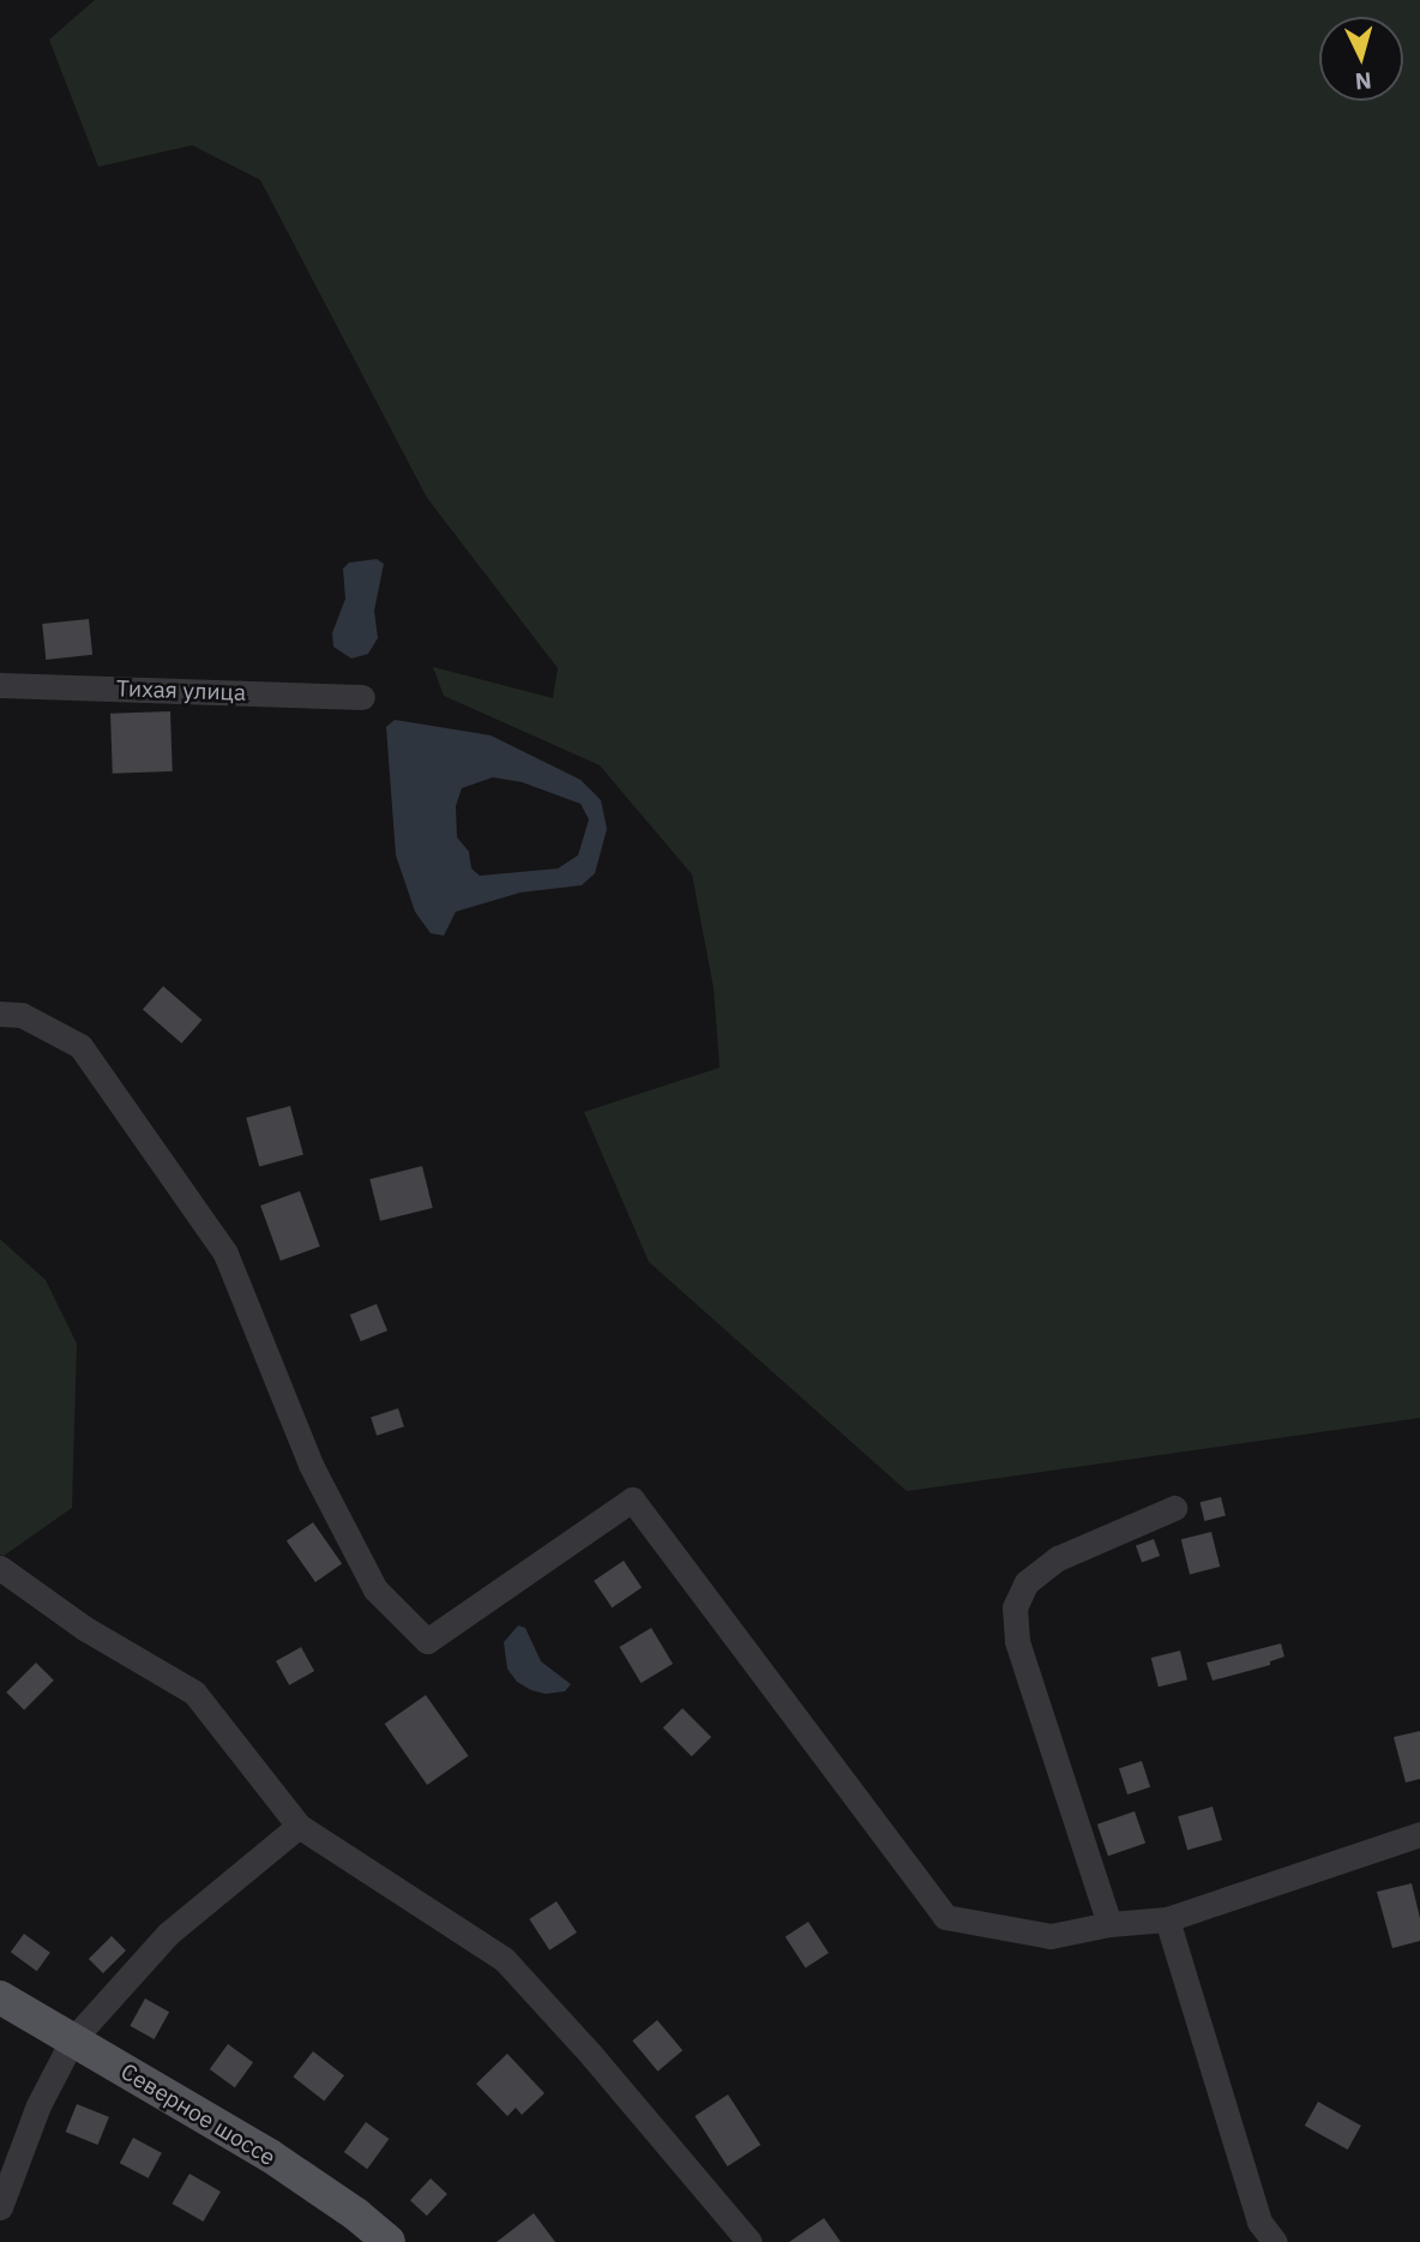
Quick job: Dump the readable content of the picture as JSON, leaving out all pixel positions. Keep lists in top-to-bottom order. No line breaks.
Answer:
{"streets":{"main road":["Северное шоссе"],"street":["Тихая улица"]},"north":"bottom"}
